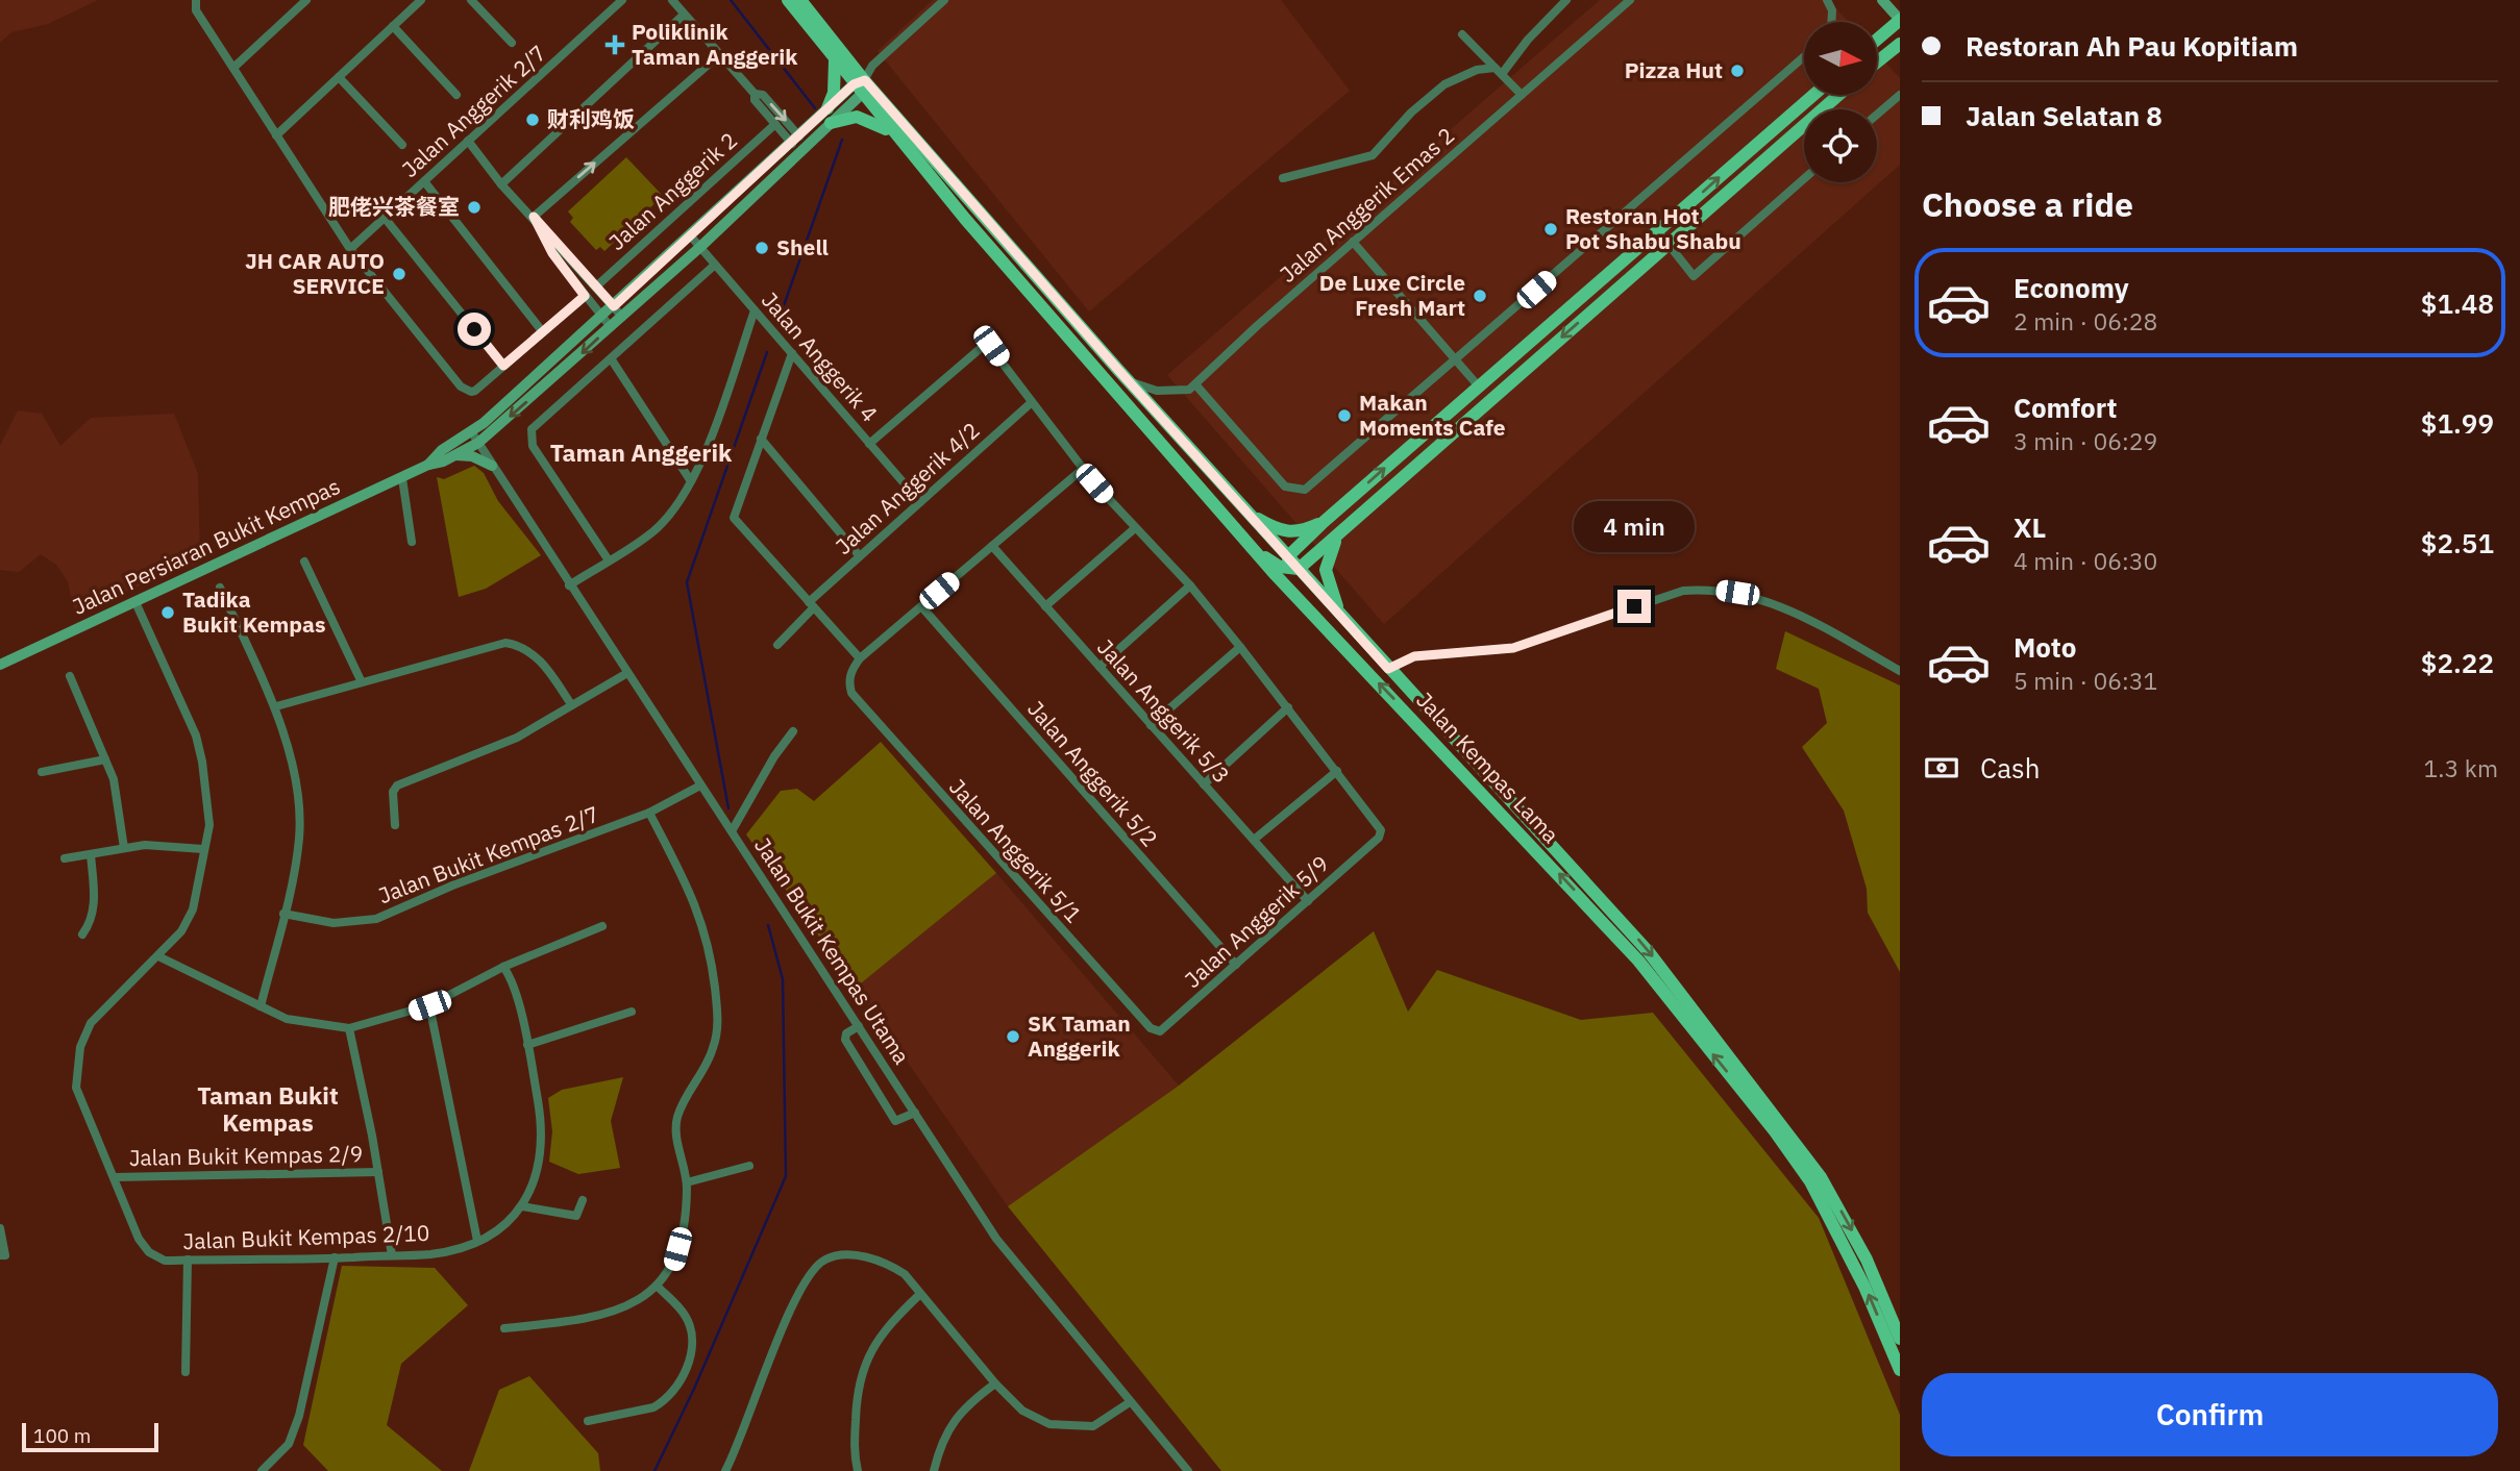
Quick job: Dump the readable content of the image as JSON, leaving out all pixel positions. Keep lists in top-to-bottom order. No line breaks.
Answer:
{"streets":{"main road":["Jalan Kempas Lama"],"street":["Jalan Anggerik 2/7","Jalan Anggerik 2","Jalan Anggerik Emas 2","Jalan Anggerik 4","Jalan Anggerik 4/2","Jalan Persiaran Bukit Kempas","Jalan Anggerik 5/3","Jalan Anggerik 5/2","Jalan Anggerik 5/1","Jalan Bukit Kempas 2/7","Jalan Anggerik 5/9","Jalan Bukit Kempas Utama","Jalan Bukit Kempas 2/9","Jalan Bukit Kempas 2/10"]},"crossings":[["Jalan Anggerik 4","Jalan Anggerik 4/2"],["Jalan Anggerik 4","Jalan Persiaran Bukit Kempas"],["Jalan Persiaran Bukit Kempas","Jalan Kempas Lama"],["Jalan Persiaran Bukit Kempas","Jalan Bukit Kempas Utama"],["Jalan Anggerik 5/3","Jalan Anggerik 5/9"],["Jalan Anggerik 5/2","Jalan Anggerik 5/9"],["Jalan Anggerik 5/1","Jalan Anggerik 5/9"],["Jalan Bukit Kempas 2/7","Jalan Bukit Kempas Utama"],["Jalan Bukit Kempas 2/9","Jalan Bukit Kempas 2/10"]],"districts":["Taman Anggerik","Taman Bukit Kempas"],"places":{"health":["Poliklinik Taman Anggerik"],"other":["Pizza Hut","财利鸡饭","肥佬兴茶餐室","Restoran Hot Pot Shabu Shabu","Shell","JH CAR AUTO SERVICE","De Luxe Circle Fresh Mart","Makan Moments Cafe","Tadika Bukit Kempas","SK Taman Anggerik"]},"scale_bar":"100 m","north":"right","page":{"banner":["Restoran Ah Pau Kopitiam","Jalan Selatan 8"],"heading":"Choose a ride","list":[{"name":"Economy","note":"2 min · 06:28","value":"$1.48"},{"name":"Comfort","note":"3 min · 06:29","value":"$1.99"},{"name":"XL","note":"4 min · 06:30","value":"$2.51"},{"name":"Moto","note":"5 min · 06:31","value":"$2.22"}],"bubble":"4 min","pay":["Cash","1.3 km"],"buttons":"Confirm","scale":"100 m"}}
